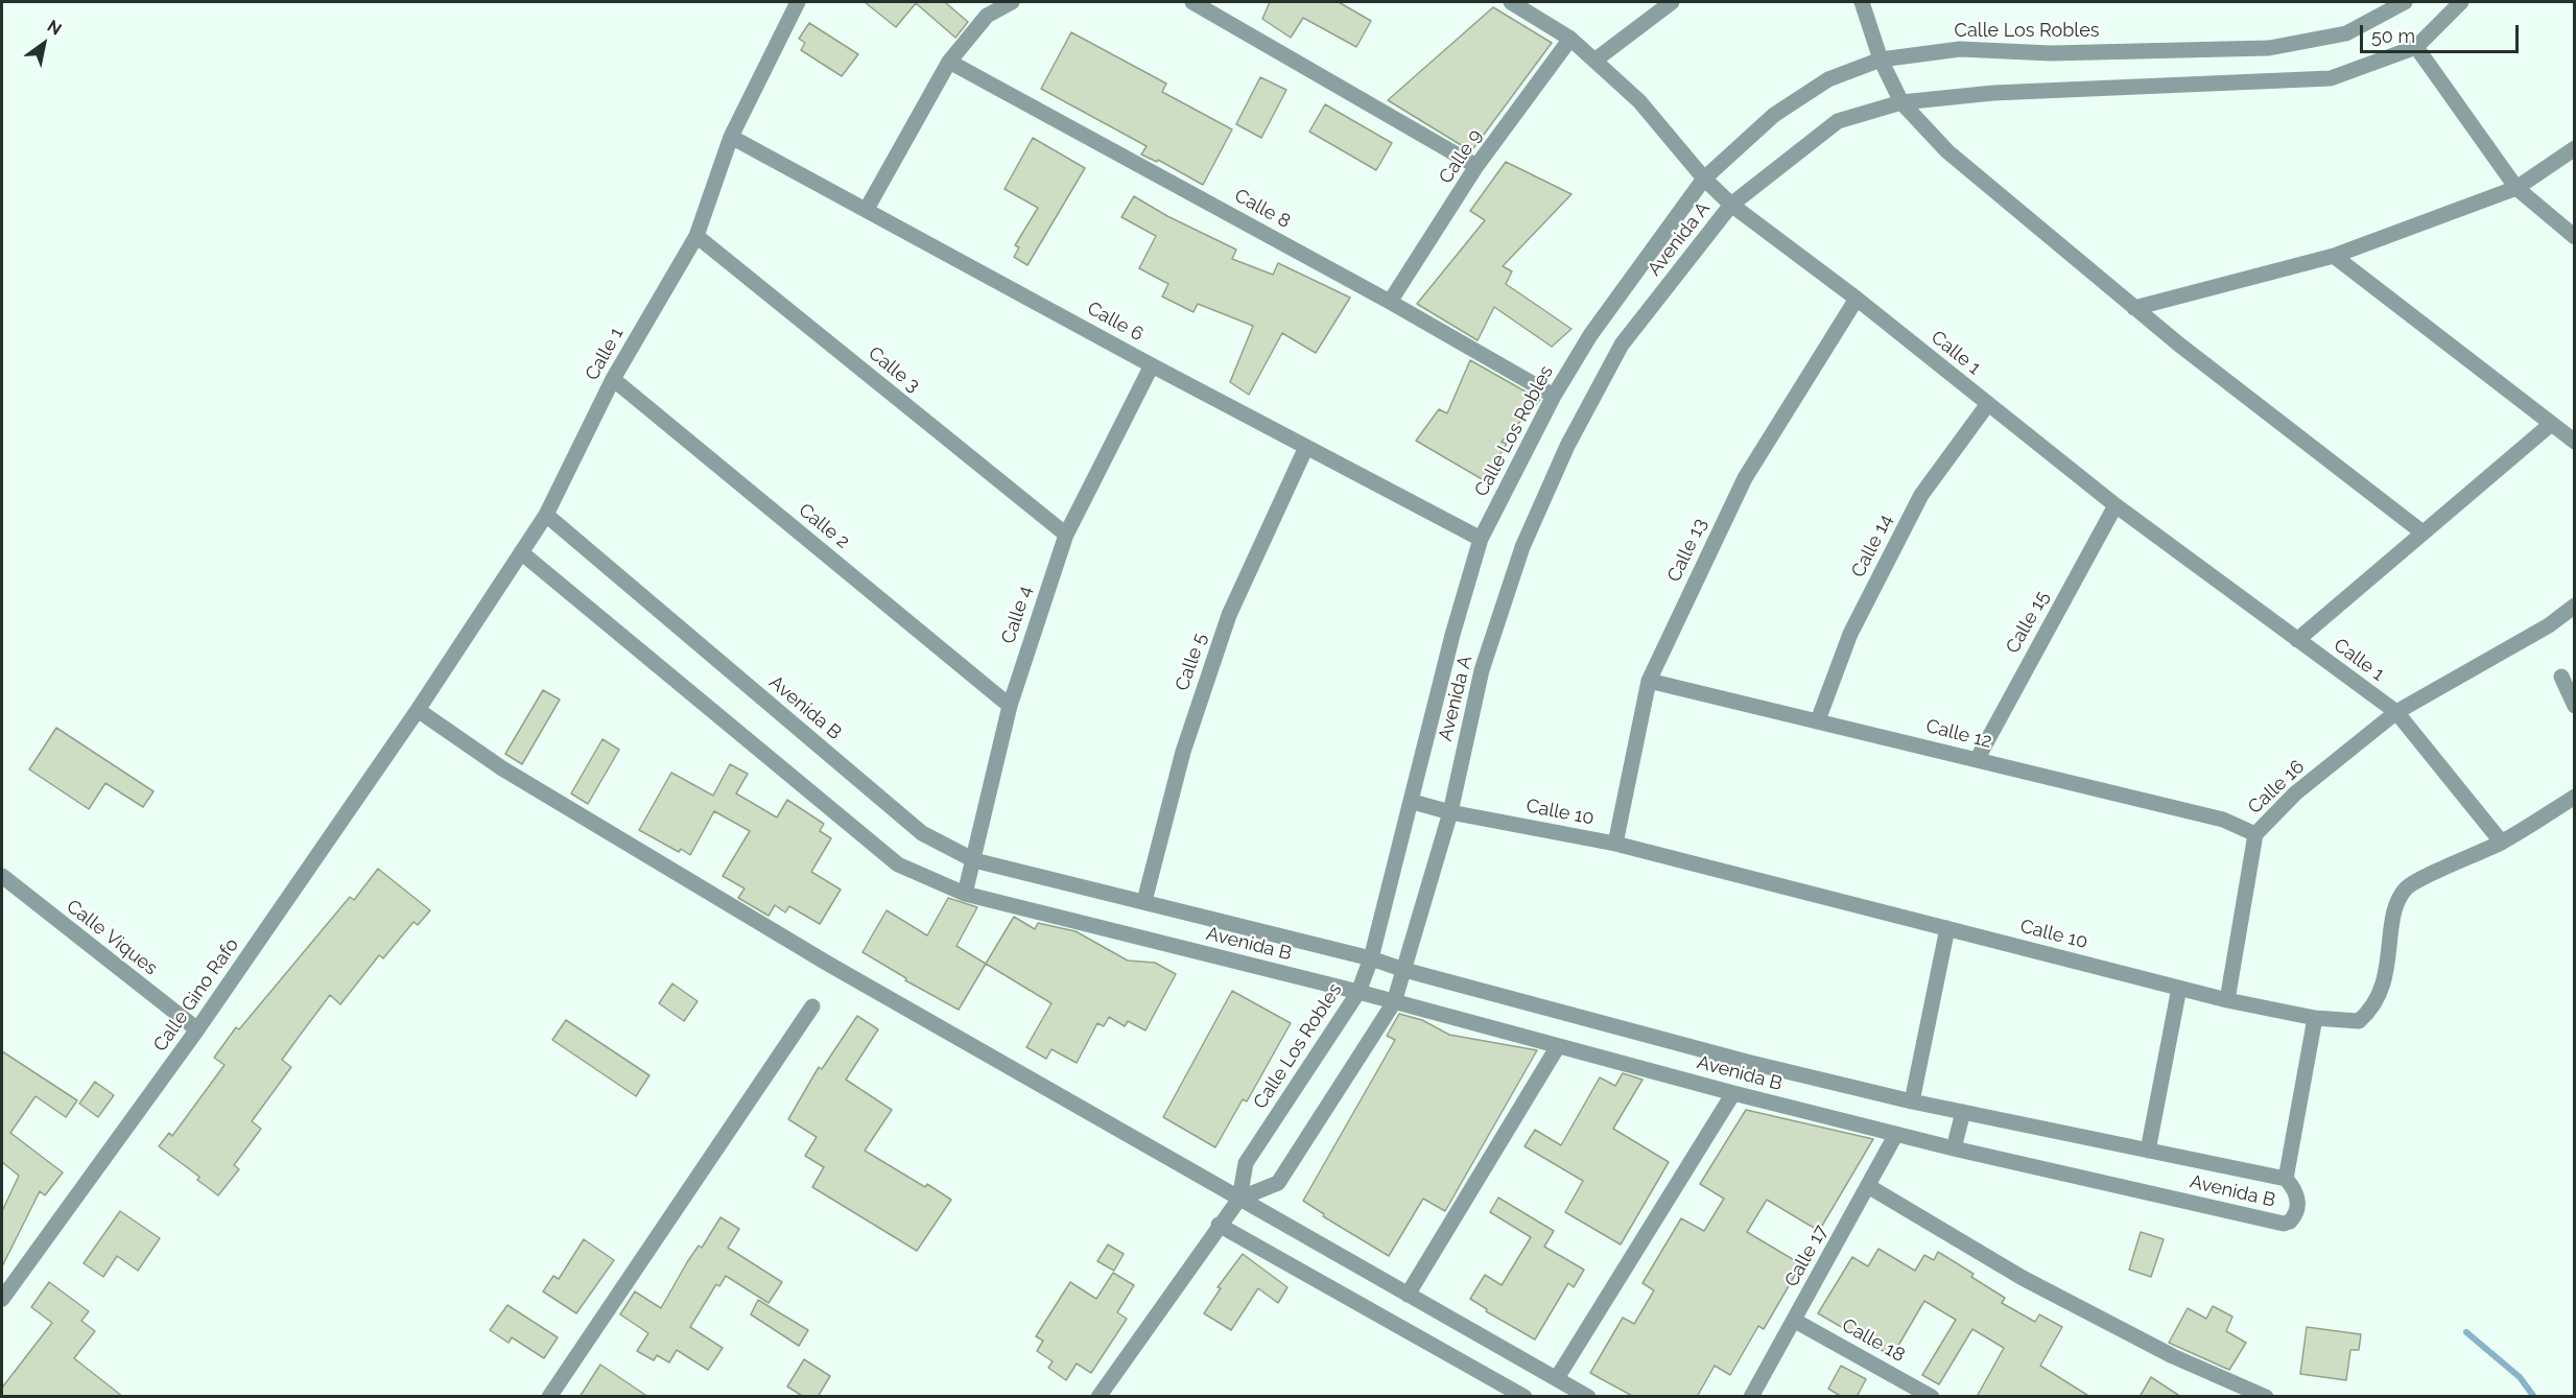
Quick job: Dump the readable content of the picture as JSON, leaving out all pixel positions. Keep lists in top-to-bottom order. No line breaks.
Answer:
{"streets":{"street":["Calle Los Robles","Calle 9","Calle 8","Avenida A","Calle 6","Calle 1","Calle 3","Calle 2","Calle 14","Calle 13","Calle 4","Calle 15","Calle 5","Avenida B","Calle 12","Calle 16","Calle 10","Calle Viques","Calle Gino Rafo","Calle 17","Calle 18"]},"crossings":[["Calle Los Robles","Calle 8"],["Calle Los Robles","Avenida A"],["Calle Los Robles","Calle 6"],["Calle Los Robles","Calle 1"],["Calle Los Robles","Avenida B"],["Calle Los Robles","Calle 10"],["Calle 9","Calle 8"],["Calle 9","Calle 1"],["Avenida A","Calle 1"],["Avenida A","Avenida B"],["Avenida A","Calle 10"],["Calle 6","Calle 1"],["Calle 6","Calle 4"],["Calle 6","Calle 5"],["Calle 1","Calle 3"],["Calle 1","Calle 2"],["Calle 1","Calle 14"],["Calle 1","Calle 13"],["Calle 1","Calle 15"],["Calle 1","Avenida B"],["Calle 1","Calle 16"],["Calle 1","Calle 10"],["Calle 1","Calle Gino Rafo"],["Calle 3","Calle 4"],["Calle 2","Calle 4"],["Calle 14","Calle 12"],["Calle 13","Calle 12"],["Calle 13","Calle 10"],["Calle 4","Avenida B"],["Calle 15","Calle 12"],["Calle 5","Avenida B"],["Avenida B","Calle 17"],["Calle 12","Calle 16"],["Calle 16","Calle 10"],["Calle Viques","Calle Gino Rafo"],["Calle 17","Calle 18"]],"scale_bar":"50 m","north":"top right"}
